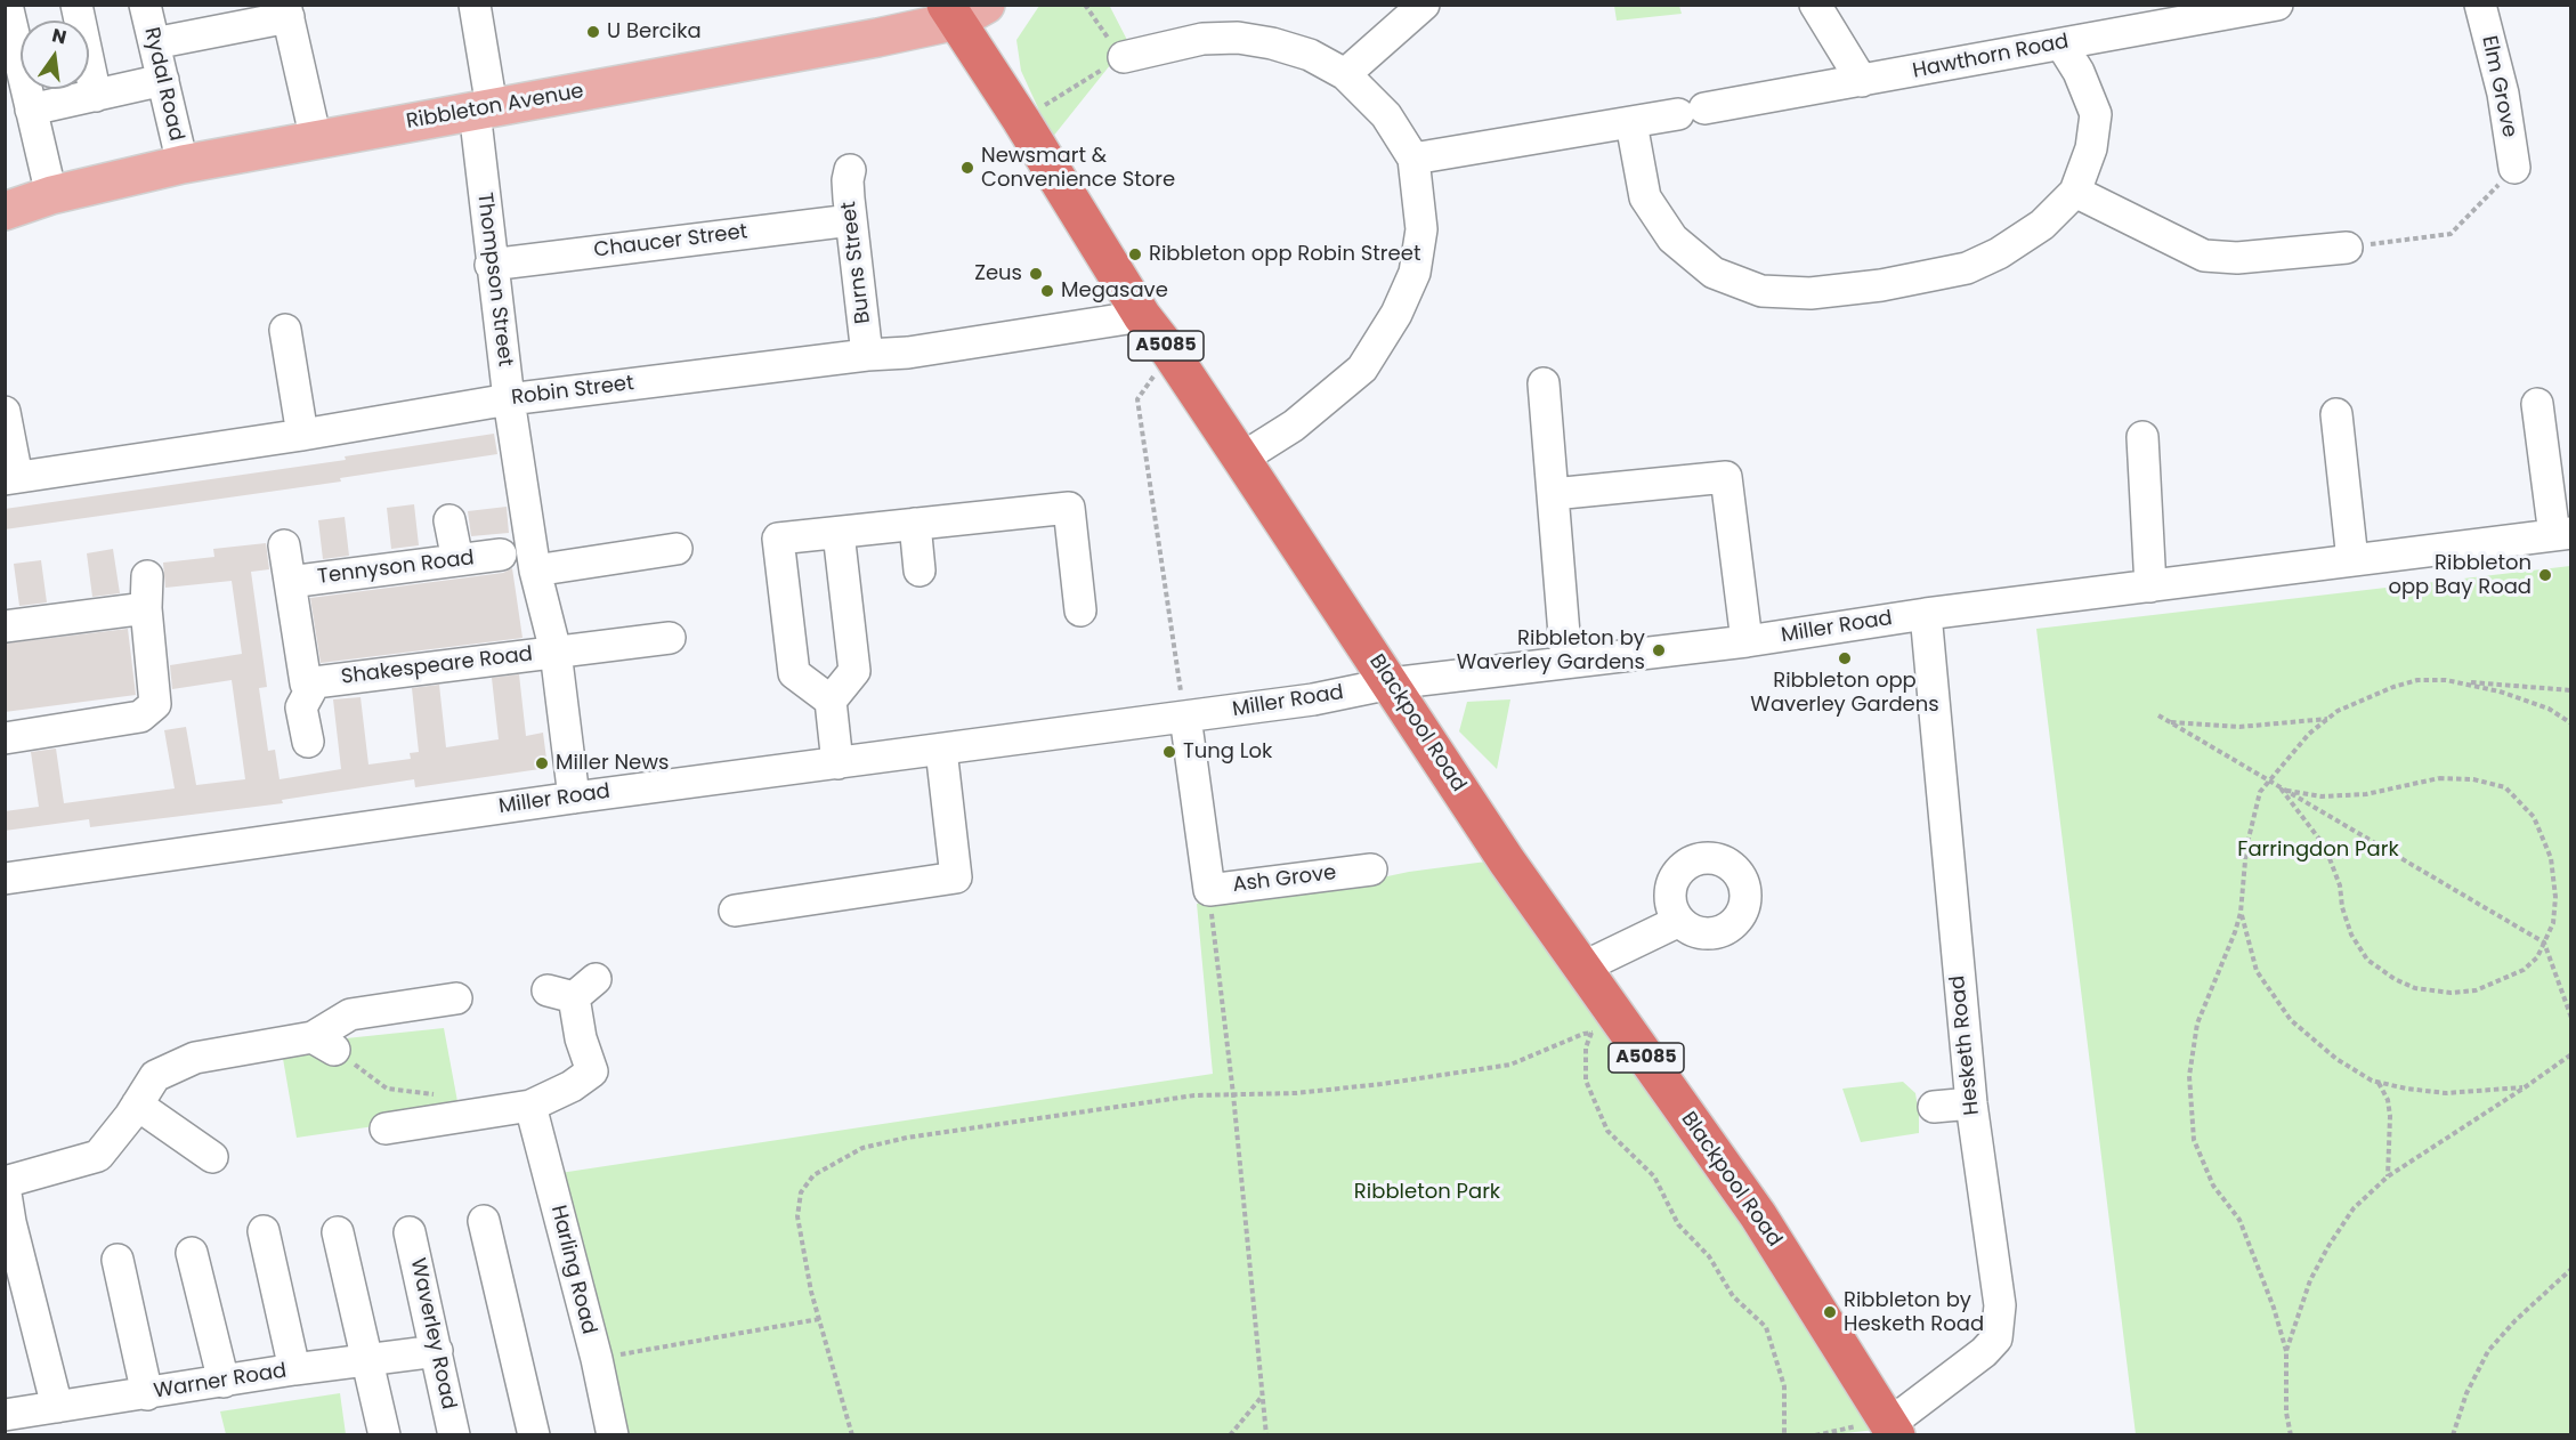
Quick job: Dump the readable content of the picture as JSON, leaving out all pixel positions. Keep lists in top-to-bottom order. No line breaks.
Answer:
{"streets":{"highway":["A5085","Blackpool Road"],"main road":["Ribbleton Avenue"],"street":["Hawthorn Road","Rydal Road","Elm Grove","Chaucer Street","Burns Street","Thompson Street","Robin Street","Tennyson Road","Miller Road","Shakespeare Road","Ash Grove","Hesketh Road","Harling Road","Waverley Road","Warner Road"]},"crossings":[["Rydal Road","Ribbleton Avenue"],["Ribbleton Avenue","Thompson Street"],["Ribbleton Avenue","Blackpool Road"],["Chaucer Street","Burns Street"],["Chaucer Street","Thompson Street"],["Burns Street","Robin Street"],["Thompson Street","Robin Street"],["Thompson Street","Miller Road"],["Thompson Street","Shakespeare Road"],["Robin Street","Blackpool Road"],["Tennyson Road","Shakespeare Road"],["Miller Road","Blackpool Road"],["Miller Road","Ash Grove"],["Miller Road","Hesketh Road"],["Blackpool Road","Hesketh Road"],["Waverley Road","Warner Road"]],"parks":["Farringdon Park","Ribbleton Park"],"places":["U Bercika","Newsmart & Convenience Store","Ribbleton opp Robin Street","Zeus","Megasave","Ribbleton opp Bay Road","Ribbleton by Waverley Gardens","Ribbleton opp Waverley Gardens","Tung Lok","Miller News","Ribbleton by Hesketh Road"],"north":"top"}
